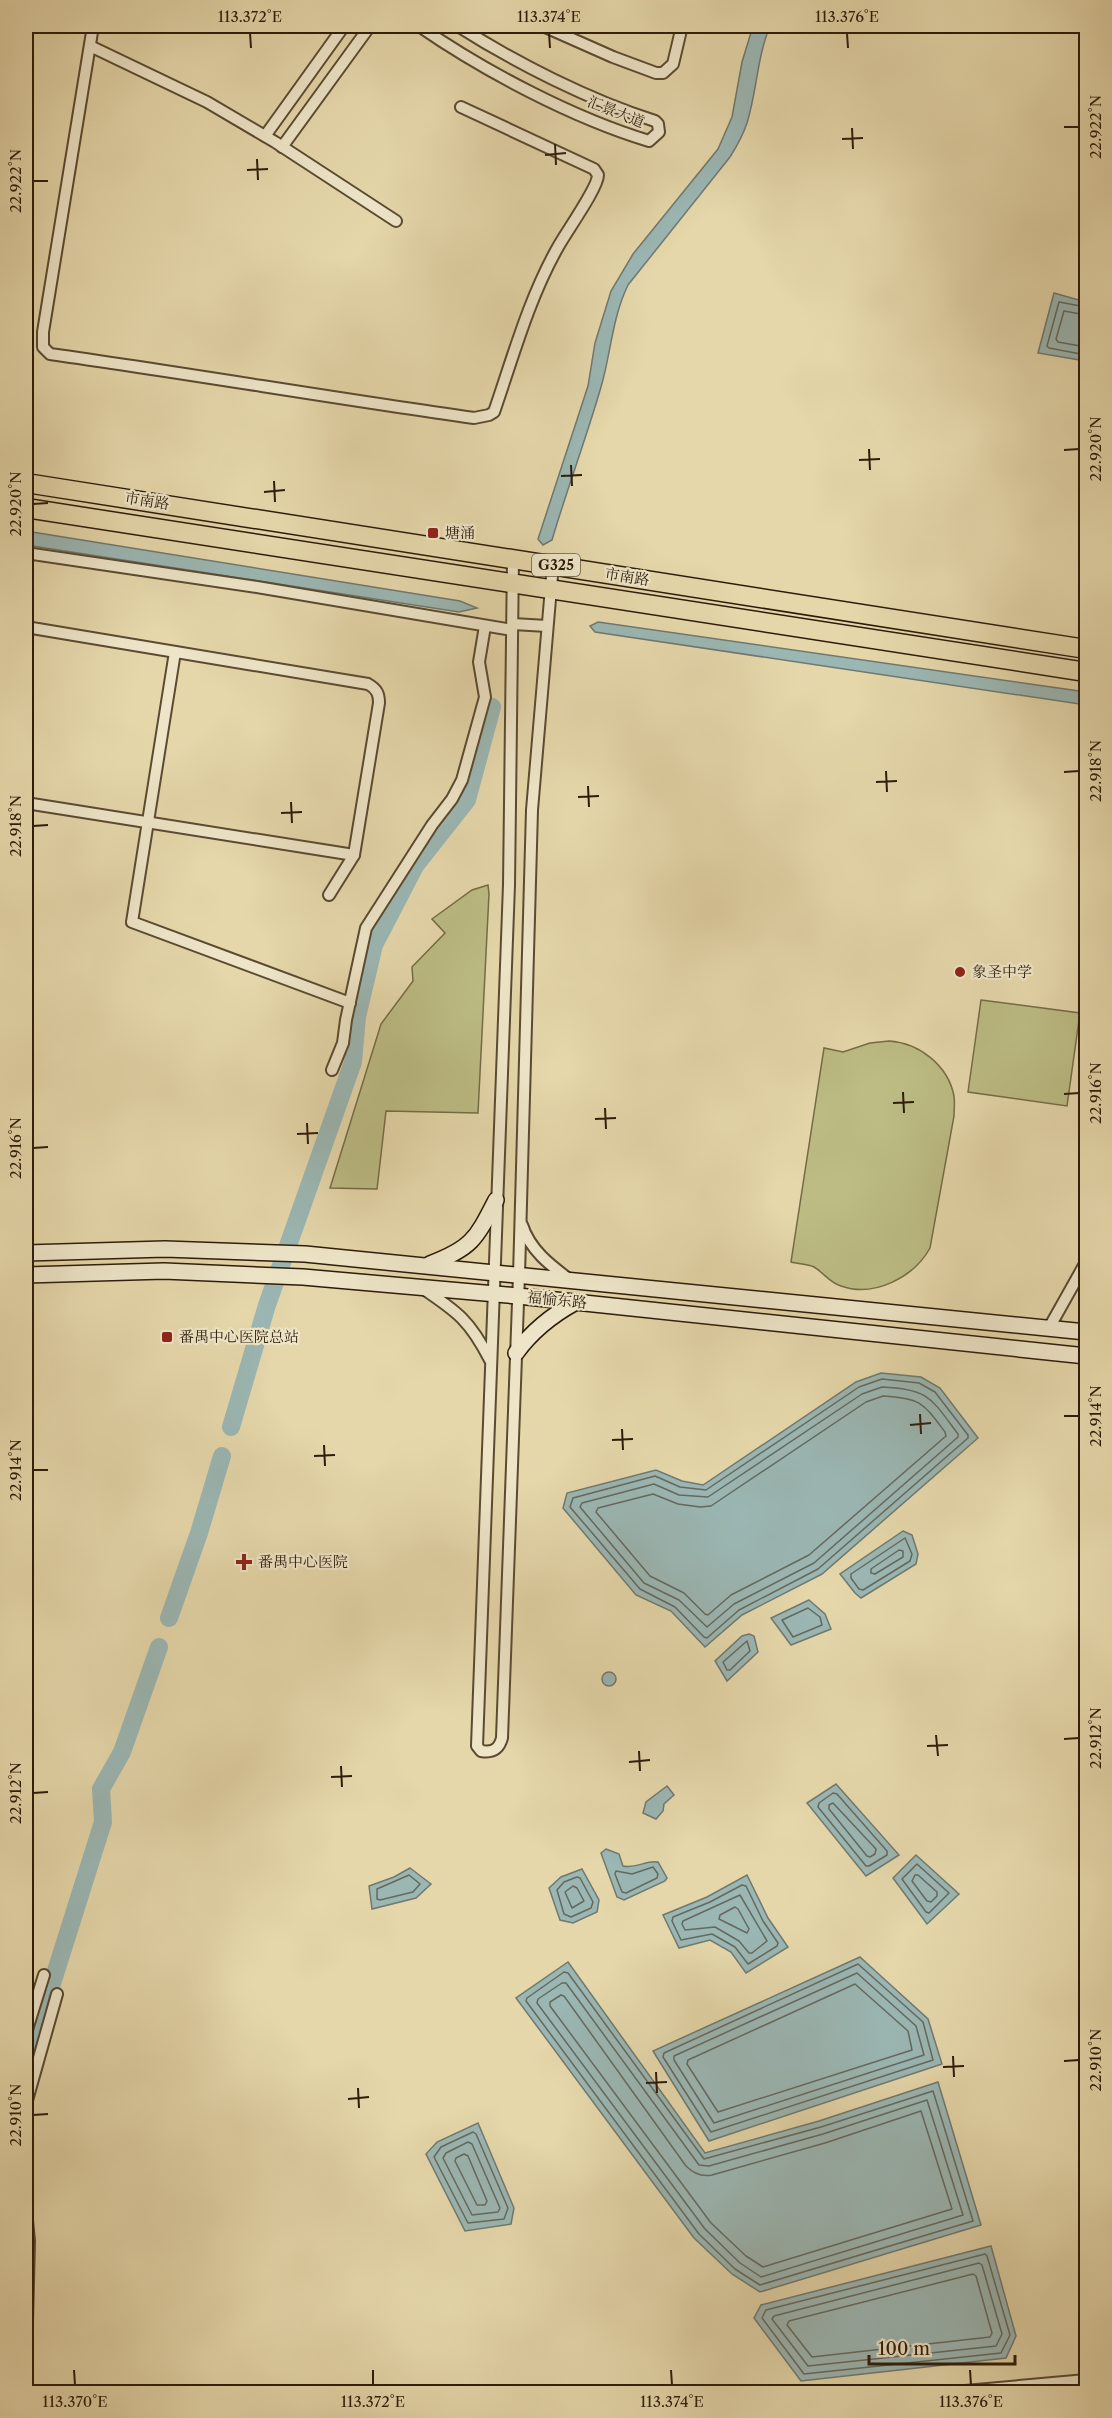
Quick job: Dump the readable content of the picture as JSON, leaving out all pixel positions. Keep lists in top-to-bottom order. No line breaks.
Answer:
{"streets":{"highway":["市南路","G325"],"street":["汇景大道","福愉东路"]},"places":{"transit":["塘涌","番禺中心医院总站"],"other":["象圣中学"],"health":["番禺中心医院"]},"scale_bar":"100 m","coordinates":["113.372°E","113.374°E","113.376°E","22.922°N","22.920°N","22.918°N","22.916°N","22.914°N","22.912°N","22.910°N","113.370°E"]}
